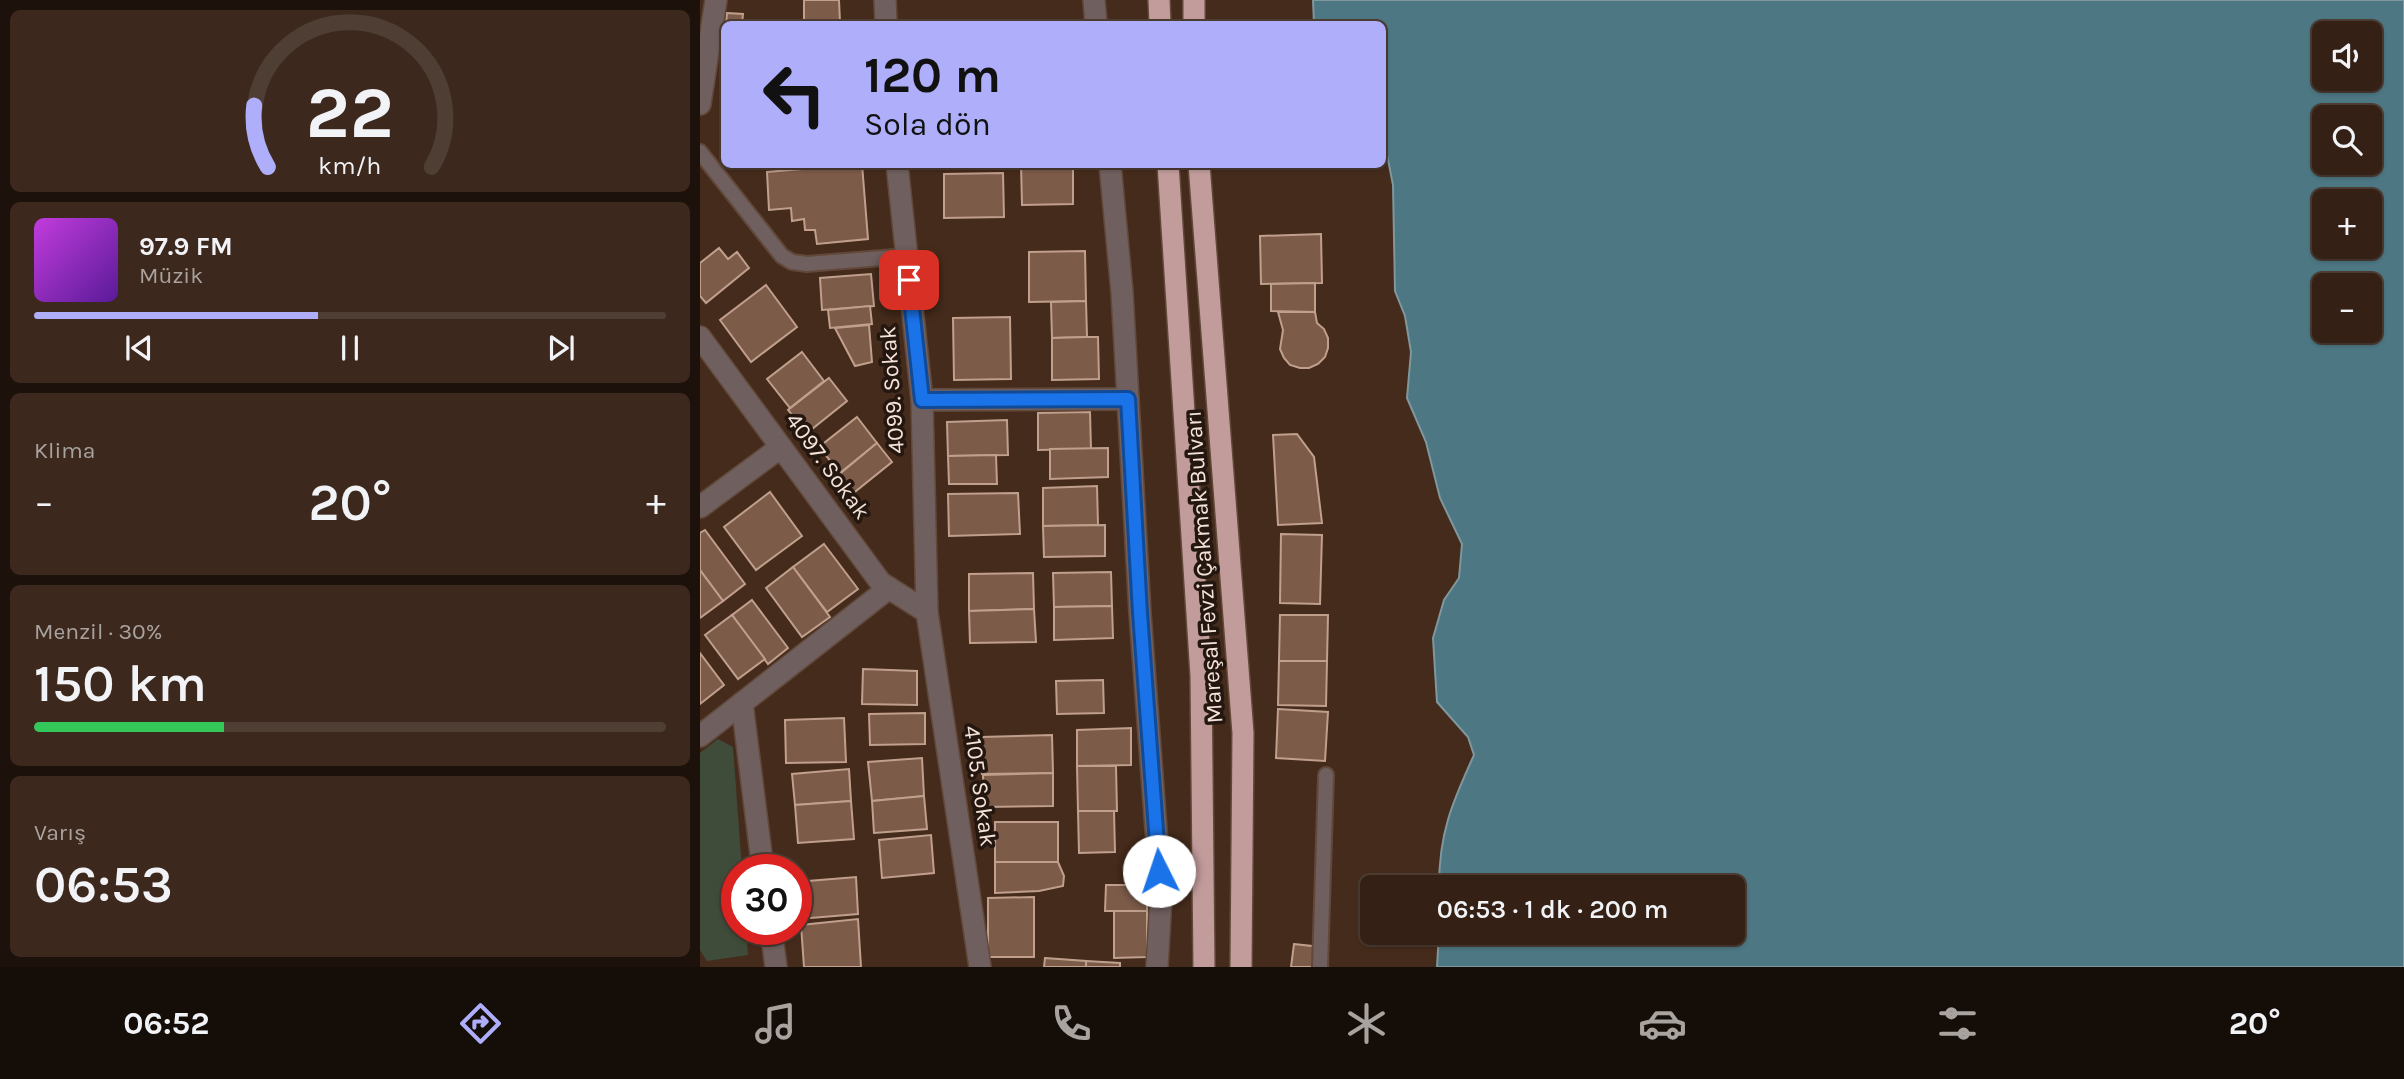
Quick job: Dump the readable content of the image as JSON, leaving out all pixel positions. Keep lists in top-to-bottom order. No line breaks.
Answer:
{"streets":{"highway":["Mareşal Fevzi Çakmak Bulvarı"],"street":["4099. Sokak","4097. Sokak","4105. Sokak"]},"crossings":[["4099. Sokak","4097. Sokak"],["4099. Sokak","4105. Sokak"],["4097. Sokak","4105. Sokak"]],"page":{"map_buttons":["+","−"],"turn":["120 m","Sola dön"],"song":["97.9 FM","Müzik"],"tile":["Klima",["Menzil · 30%","150 km"],["Varış","06:53"]],"heat":["−","20°","+"],"limit":"30","trip":"06:53 · 1 dk · 200 m","tabs":["06:52","20°"],"gauge":["22","km/h"]}}
